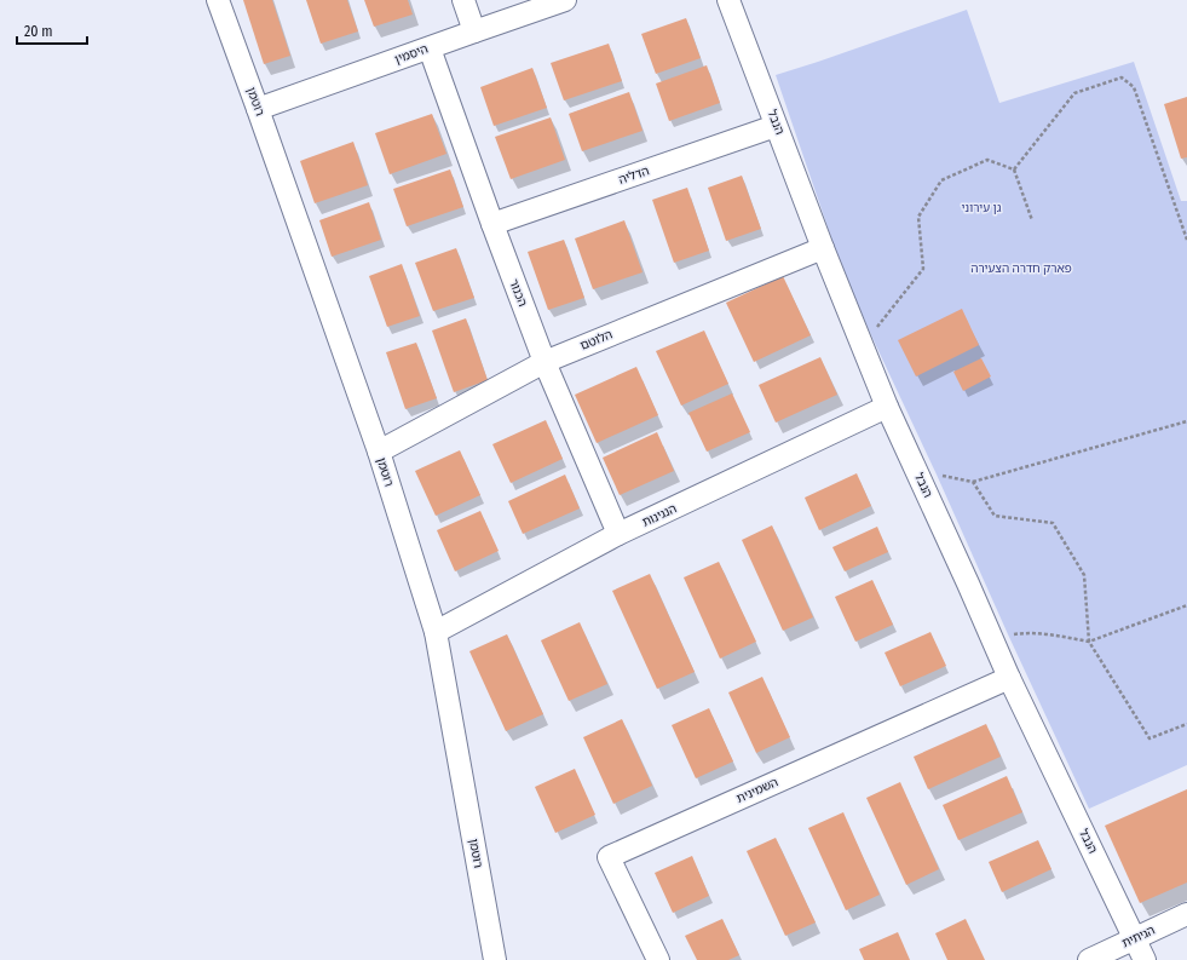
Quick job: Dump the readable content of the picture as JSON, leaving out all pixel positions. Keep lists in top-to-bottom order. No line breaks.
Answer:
{"streets":{"street":["היסמין","רוטמן","הנבל","הדליה","הכנור","הלוטם","הנגינות","השמינית","הגיתית"]},"crossings":[["היסמין","רוטמן"],["היסמין","הכנור"],["רוטמן","הלוטם"],["רוטמן","הנגינות"],["הנבל","הדליה"],["הנבל","הלוטם"],["הנבל","הנגינות"],["הנבל","השמינית"],["הנבל","הגיתית"],["הדליה","הכנור"],["הכנור","הלוטם"],["הכנור","הנגינות"]],"parks":["גן עירוני","פארק חדרה הצעירה"],"scale_bar":"20 m"}
